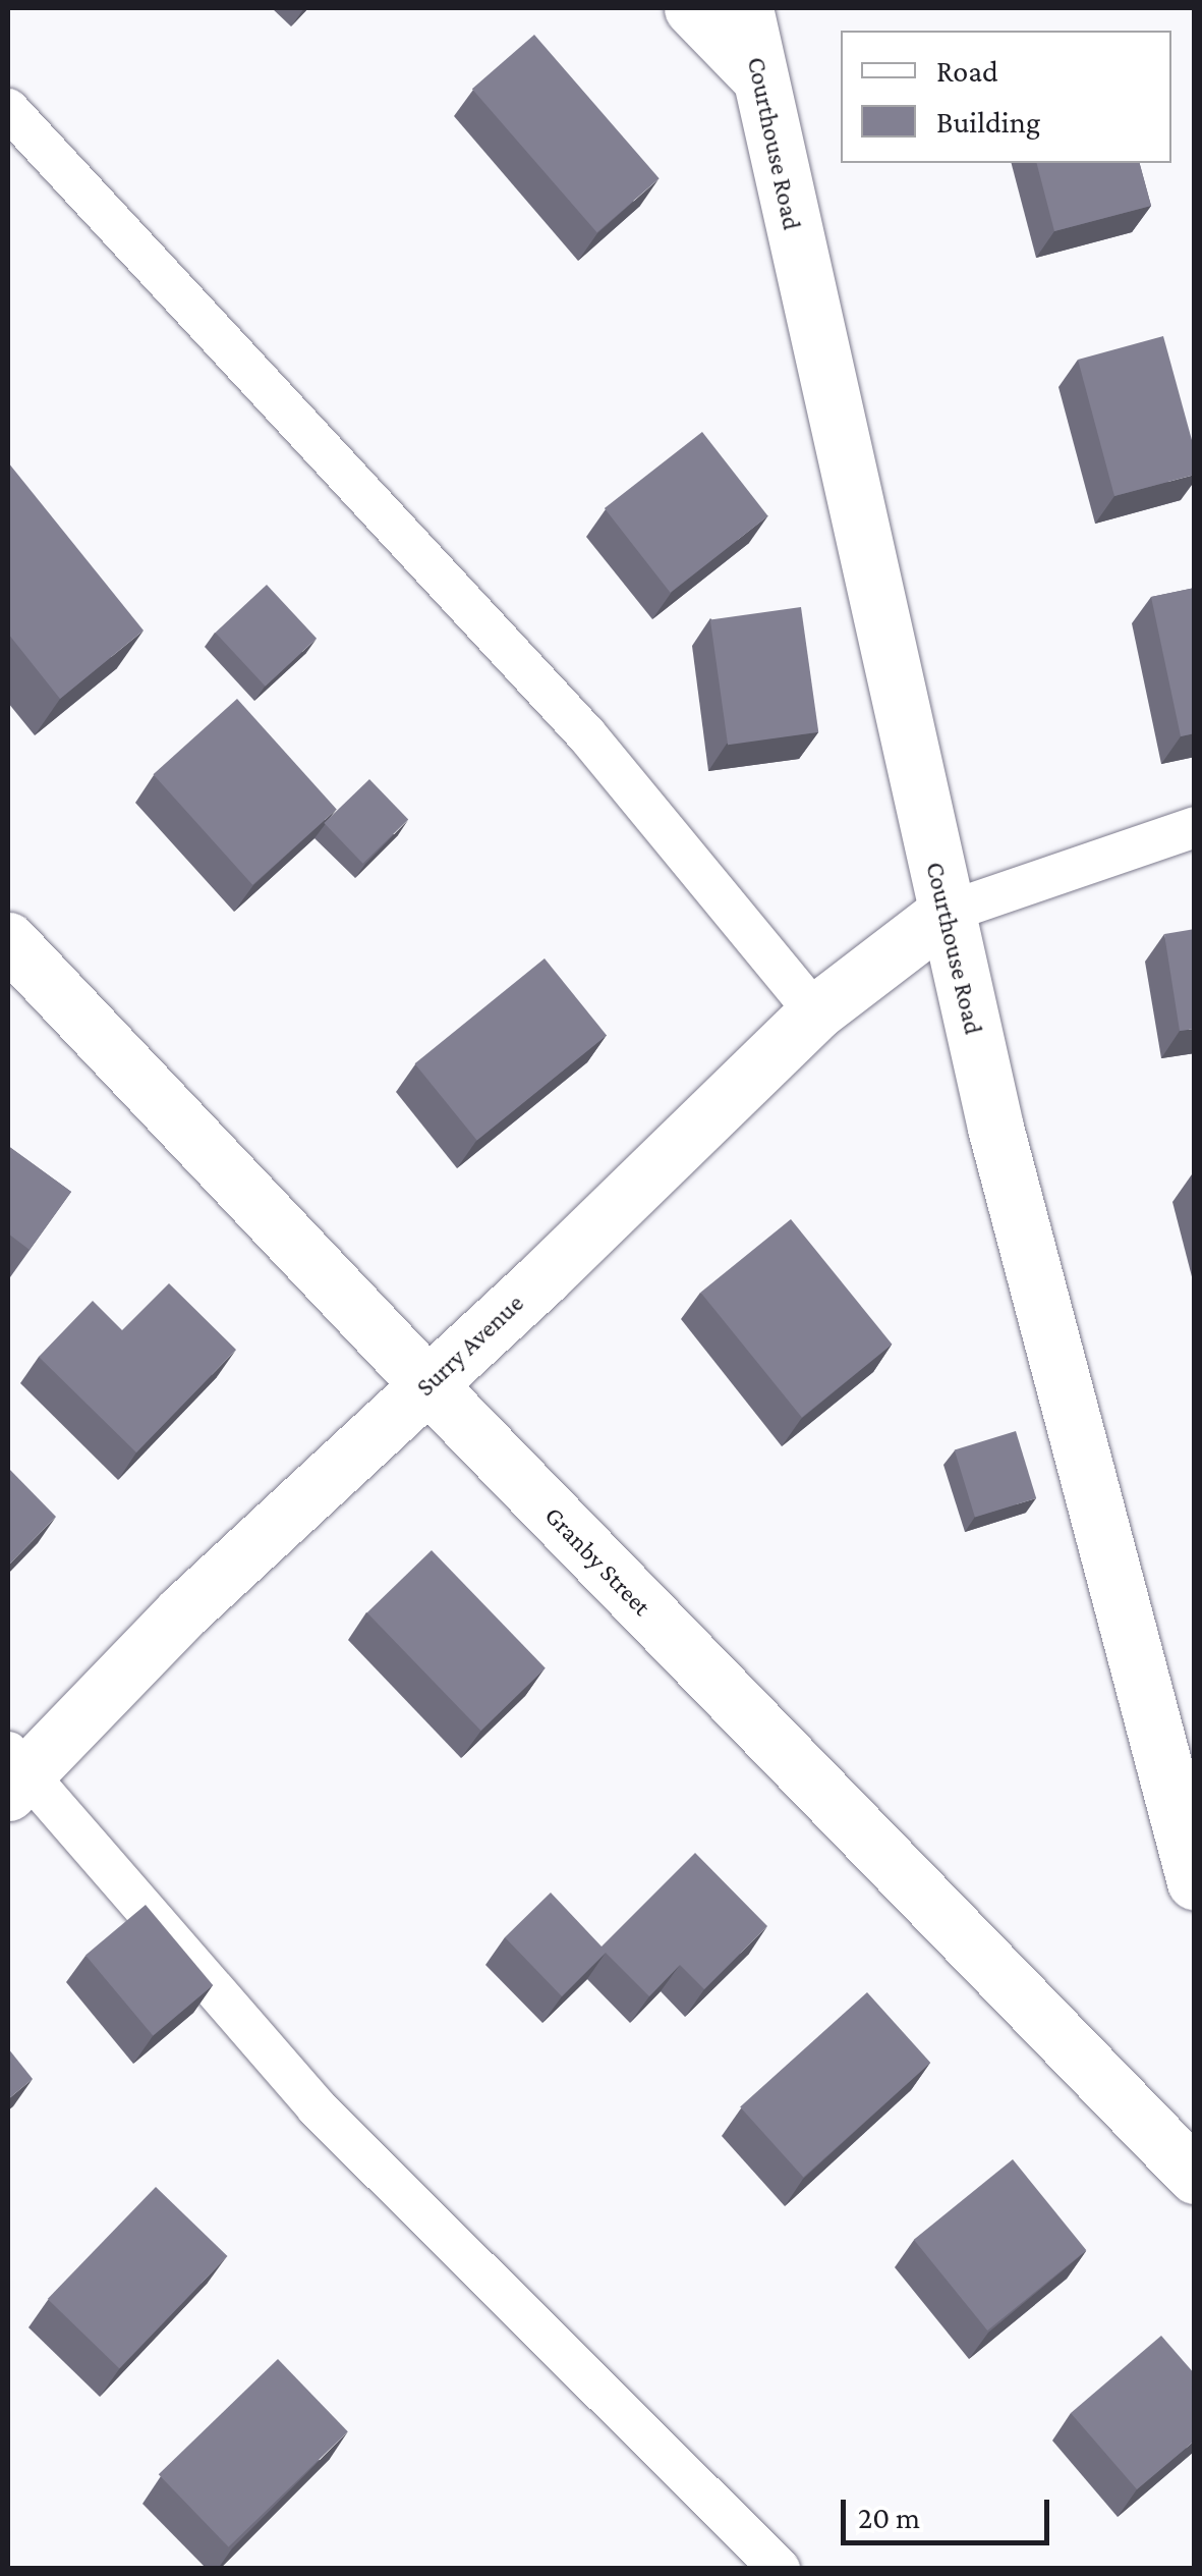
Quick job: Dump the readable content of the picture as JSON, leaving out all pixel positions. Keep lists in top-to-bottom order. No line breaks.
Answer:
{"streets":{"street":["Courthouse Road","Surry Avenue","Granby Street"]},"crossings":[["Courthouse Road","Surry Avenue"],["Surry Avenue","Granby Street"]],"legend":["Road","Building"],"scale_bar":"20 m"}
